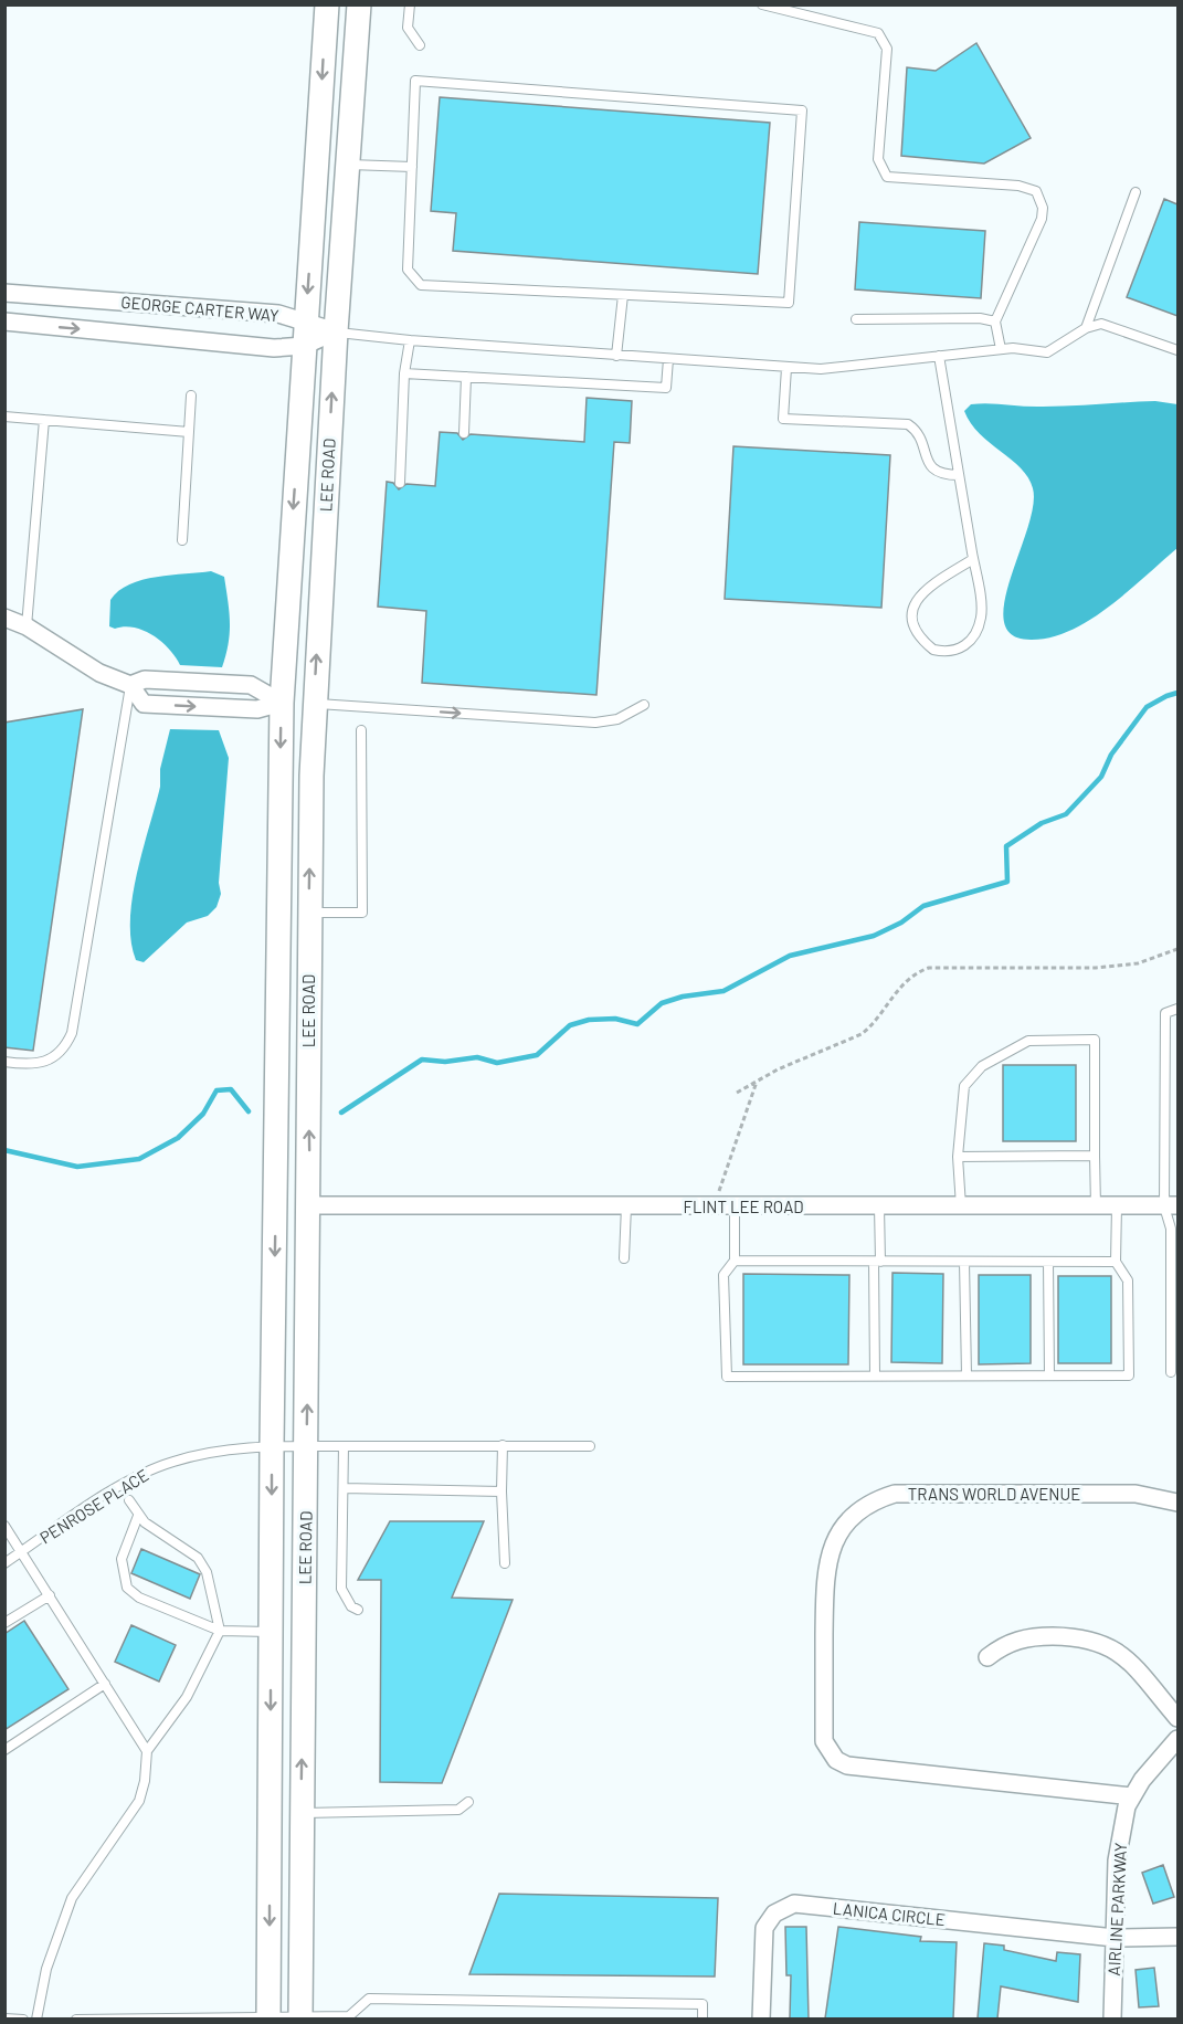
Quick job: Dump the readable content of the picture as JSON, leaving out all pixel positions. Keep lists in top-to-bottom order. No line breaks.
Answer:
{"streets":{"street":["GEORGE CARTER WAY","LEE ROAD","FLINT LEE ROAD","TRANS WORLD AVENUE","AIRLINE PARKWAY","LANICA CIRCLE"],"lane":["PENROSE PLACE"]},"crossings":[["GEORGE CARTER WAY","LEE ROAD"],["LEE ROAD","FLINT LEE ROAD"],["LEE ROAD","PENROSE PLACE"],["TRANS WORLD AVENUE","AIRLINE PARKWAY"],["AIRLINE PARKWAY","LANICA CIRCLE"]]}
